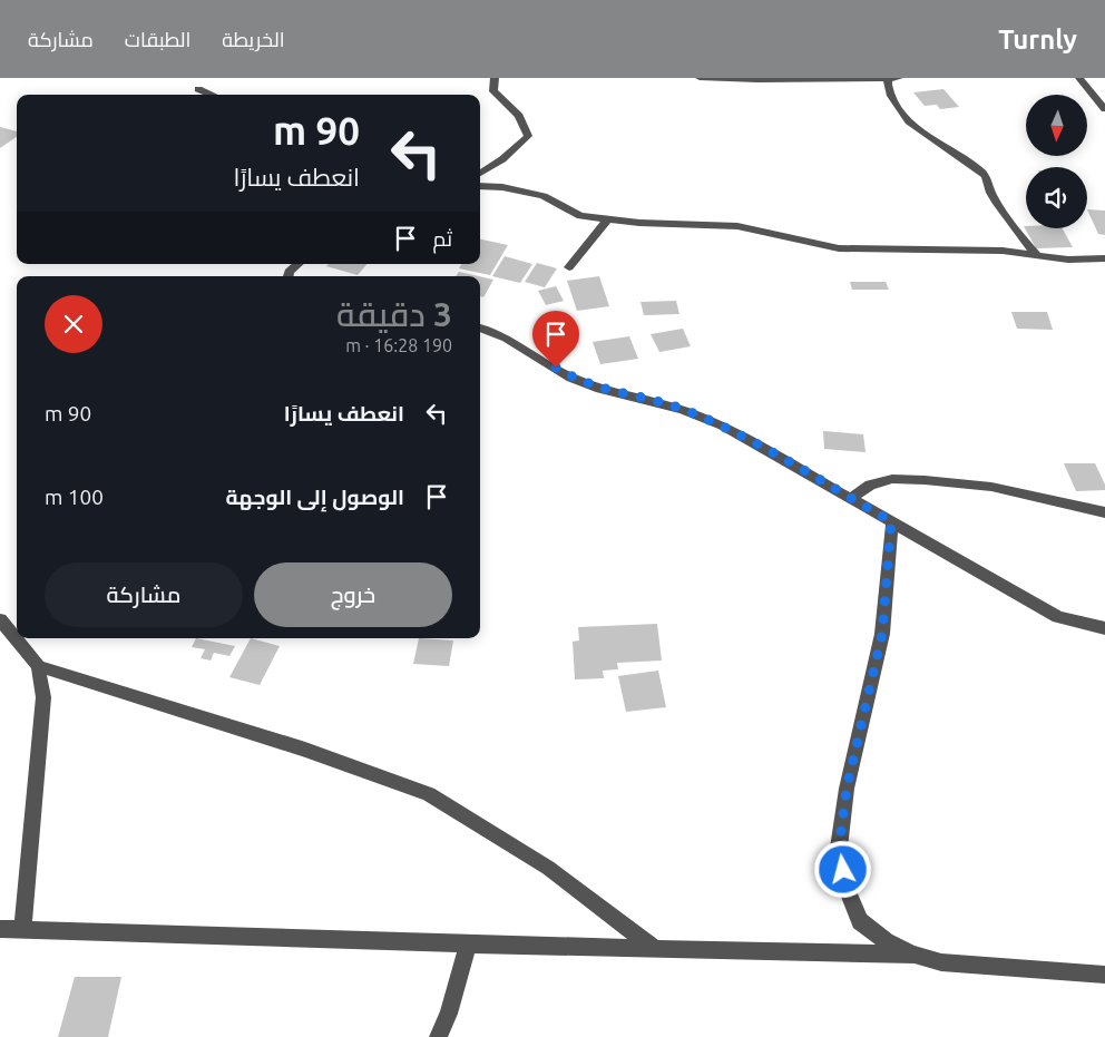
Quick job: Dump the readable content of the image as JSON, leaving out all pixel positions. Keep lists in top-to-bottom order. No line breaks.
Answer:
{"north":"bottom","page":{"header":"Turnly","nav":["الخريطة","الطبقات","مشاركة"],"turn":["90 m","انعطف يسارًا"],"then":"ثم","heading":["3 دقيقة","190 m · 16:28"],"list":[{"name":"انعطف يسارًا","value":"90 m"},{"name":"الوصول إلى الوجهة","value":"100 m"}],"buttons":["خروج","مشاركة"]}}
